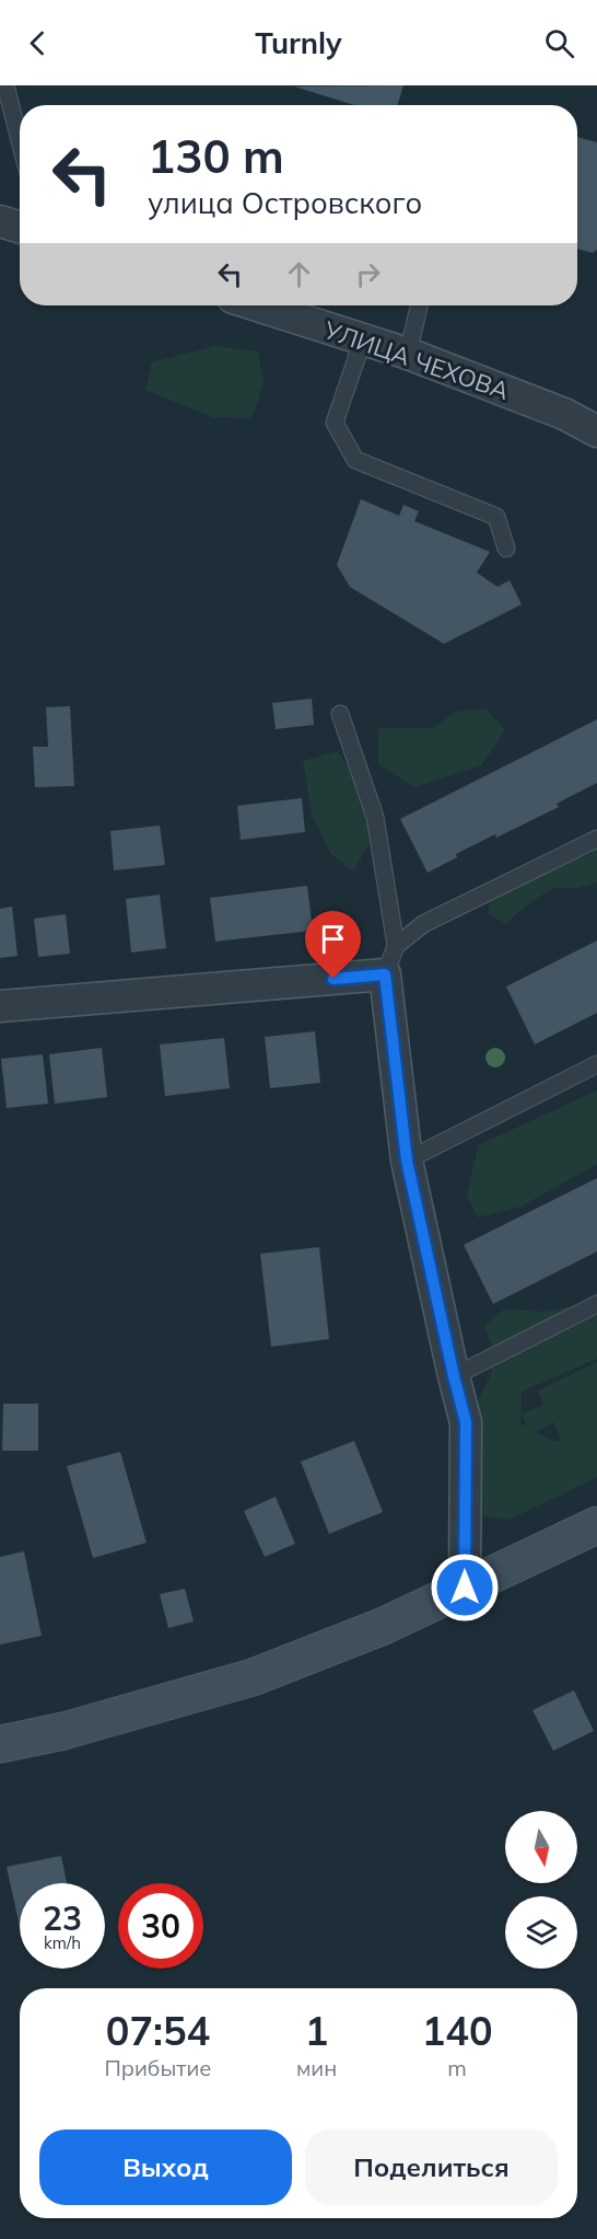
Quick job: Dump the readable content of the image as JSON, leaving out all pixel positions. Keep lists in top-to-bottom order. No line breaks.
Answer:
{"streets":{"street":["УЛИЦА ЧЕХОВА"]},"north":"bottom","page":{"header":"Turnly","turn":["130 m","улица Островского"],"speed":"23 km/h","limit":"30","eta":["07:54","Прибытие","1","мин","140","m"],"buttons":["Выход","Поделиться"]}}
